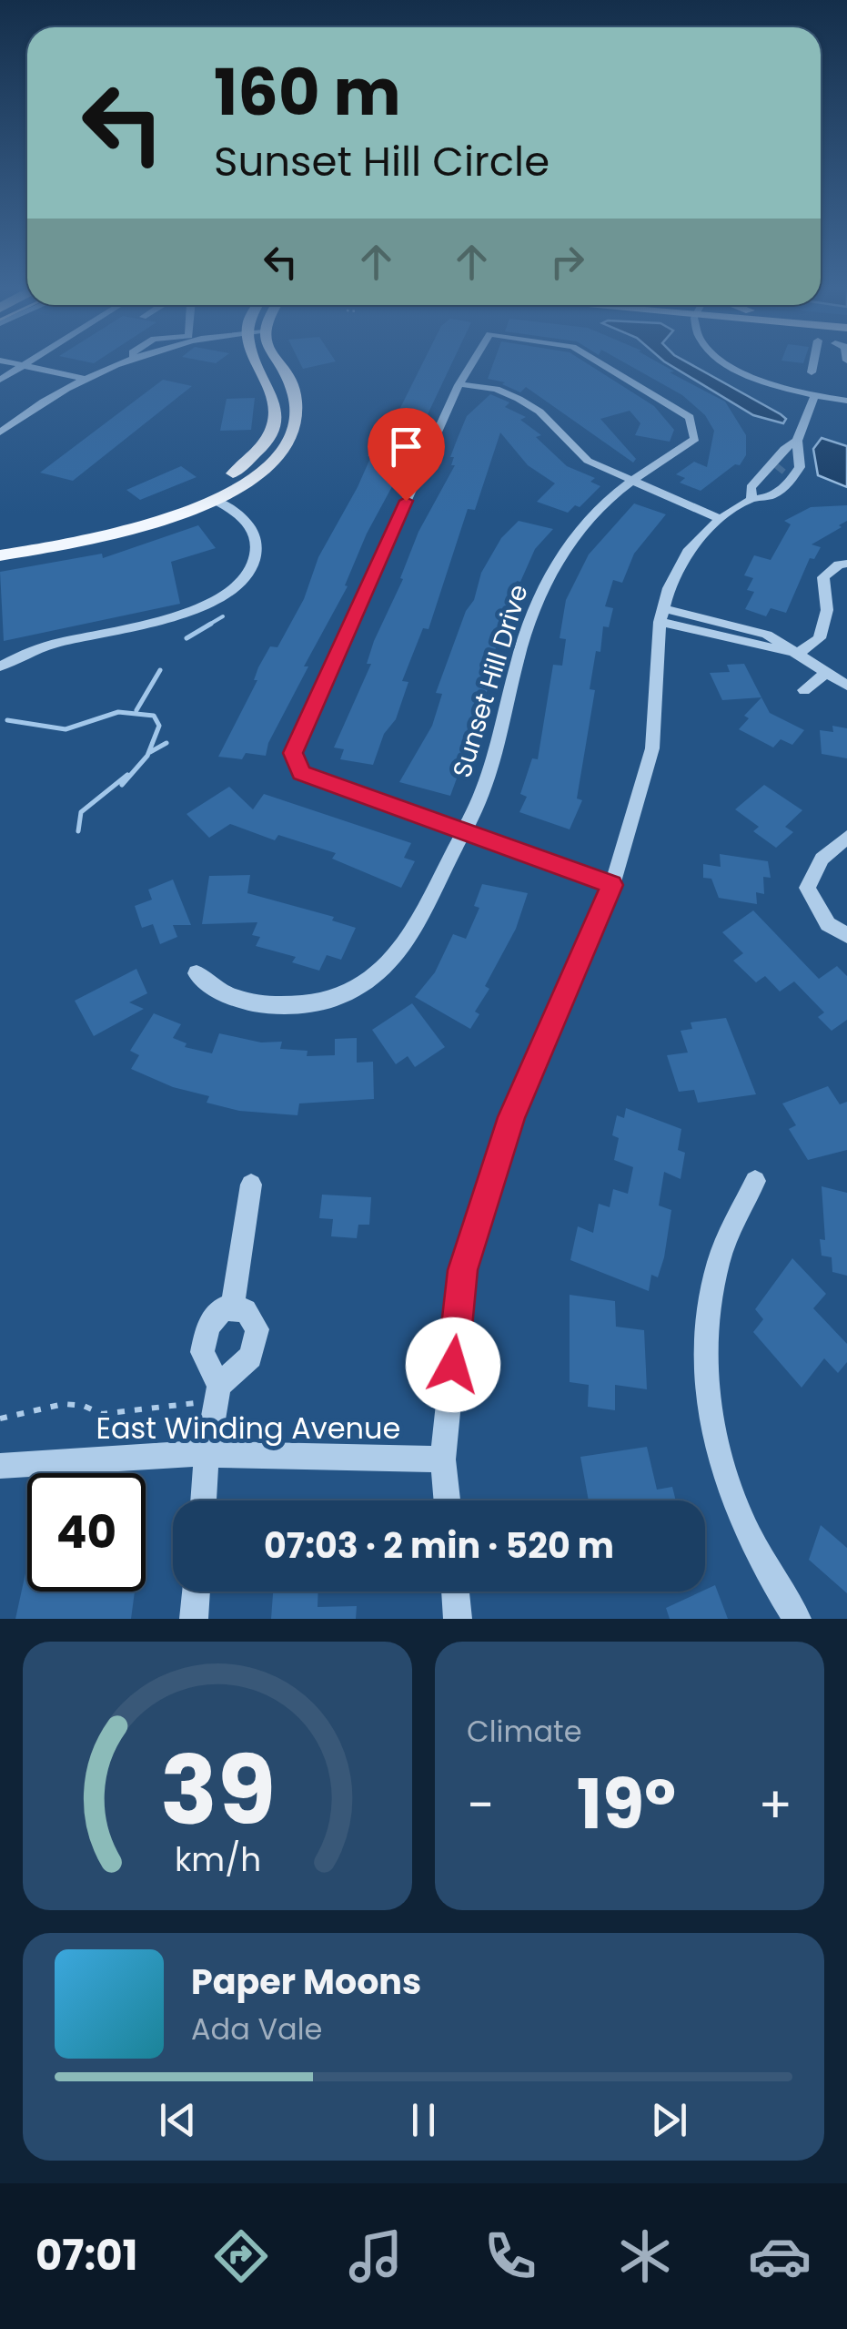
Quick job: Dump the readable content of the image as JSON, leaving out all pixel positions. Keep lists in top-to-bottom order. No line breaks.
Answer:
{"streets":{"street":["Sunset Hill Drive","East Winding Avenue"]},"page":{"turn":["160 m","Sunset Hill Circle"],"limit":"40","trip":"07:03 · 2 min · 520 m","tile":"Climate","heat":["−","19°","+"],"song":["Paper Moons","Ada Vale"],"tabs":"07:01","gauge":["39","km/h"]}}
